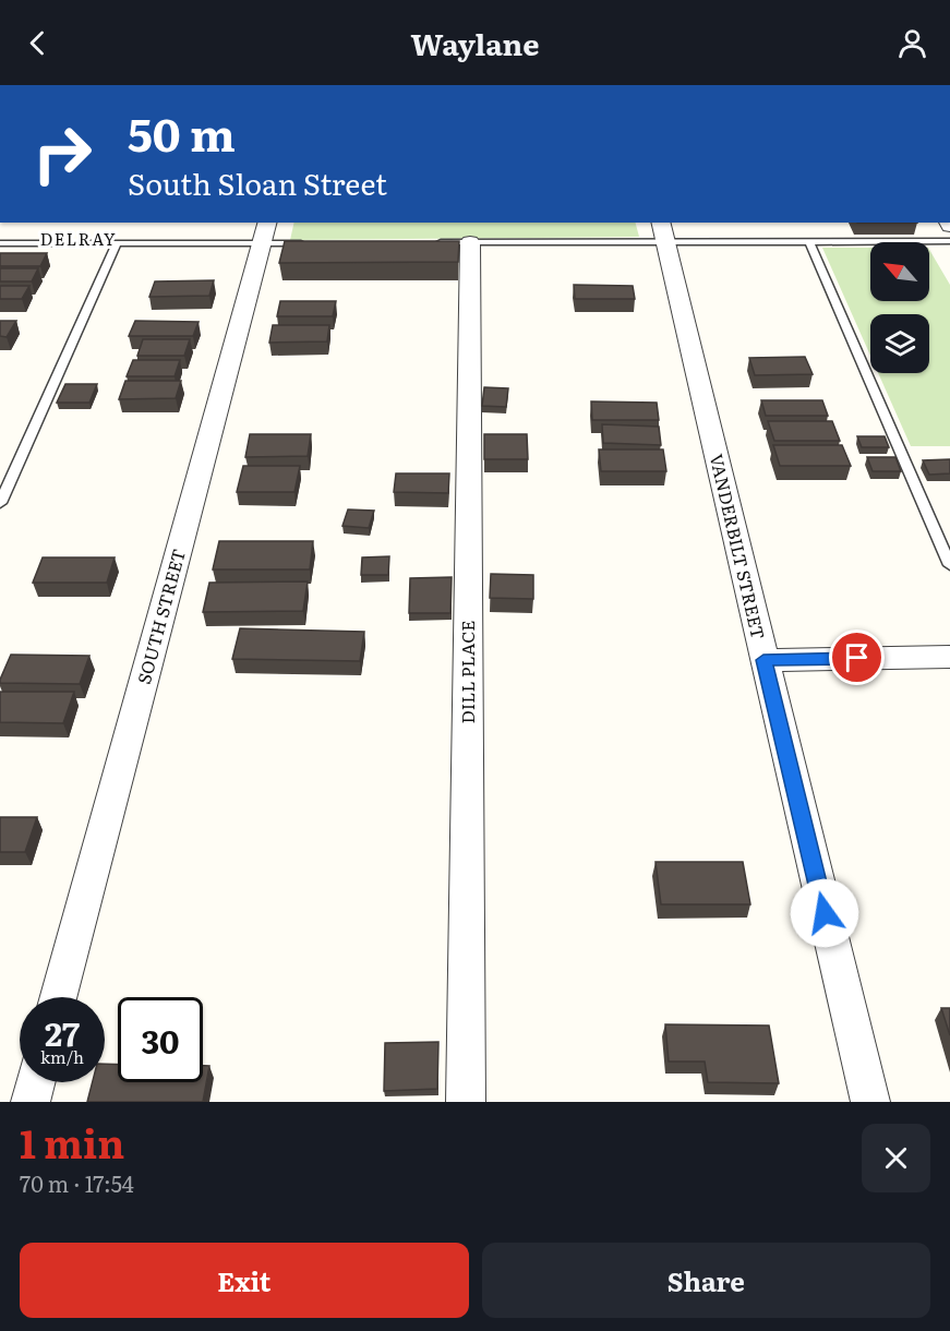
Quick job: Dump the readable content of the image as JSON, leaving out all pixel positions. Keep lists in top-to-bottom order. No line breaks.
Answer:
{"streets":{"street":["VANDERBILT STREET","SOUTH STREET","DILL PLACE"]},"districts":["DELRAY"],"north":"top left","page":{"header":"Waylane","turn":["50 m","South Sloan Street"],"speed":"27 km/h","limit":"30","heading":["1 min","70 m · 17:54"],"buttons":["Exit","Share"]}}
